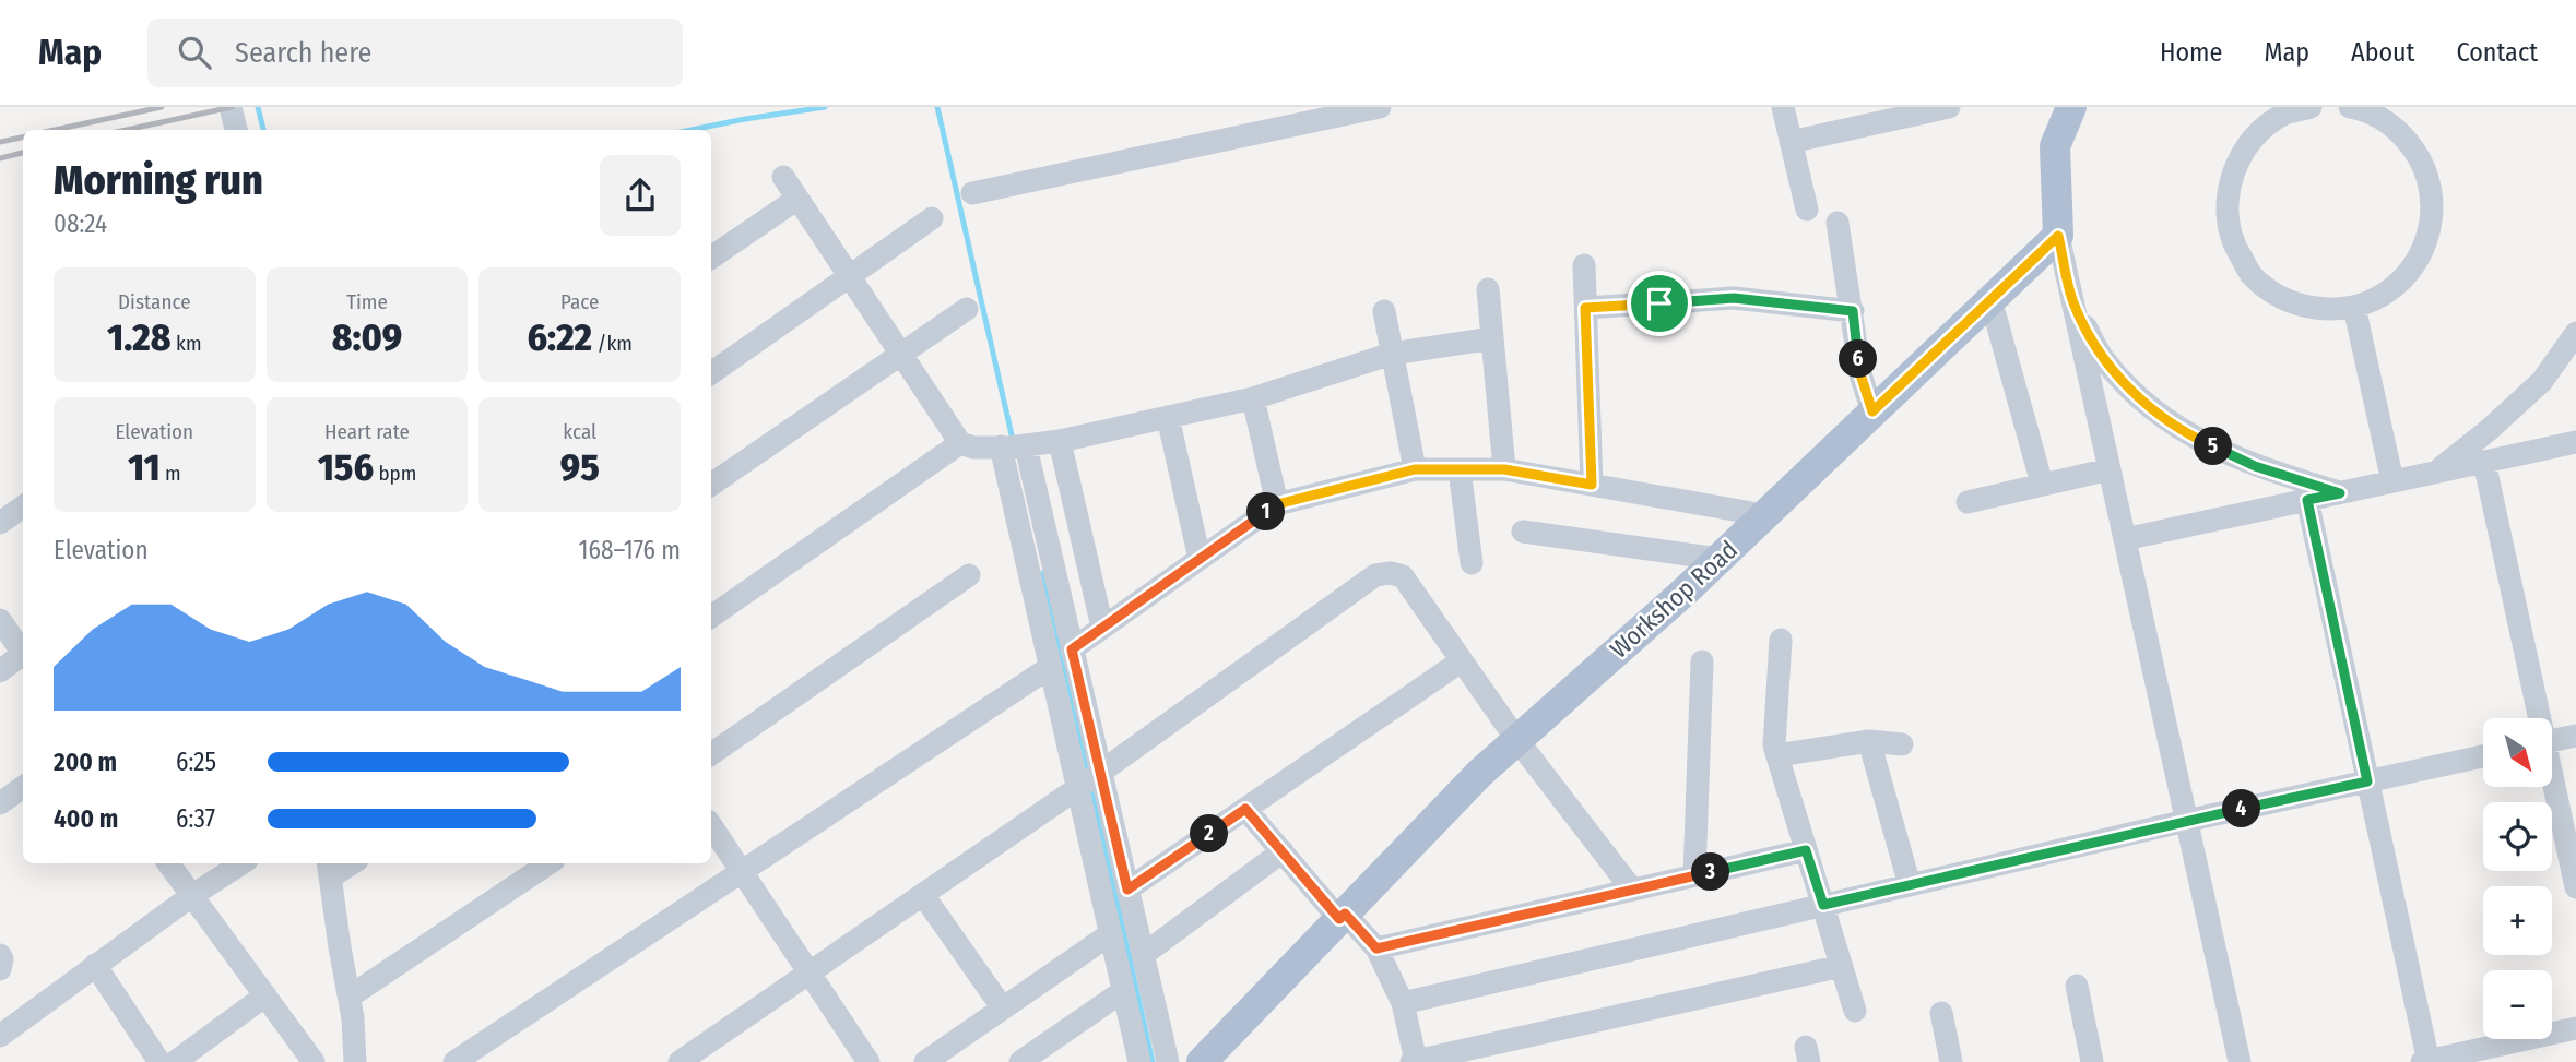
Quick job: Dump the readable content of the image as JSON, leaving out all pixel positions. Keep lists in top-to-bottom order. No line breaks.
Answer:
{"streets":{"main road":["Workshop Road"]},"north":"bottom right","page":{"header":"Map","search":"Search here","nav":["Home","Map","About","Contact"],"heading":["Morning run","08:24"],"stats":[["Distance","1.28 km"],["Time","8:09"],["Pace","6:22 /km"],["Elevation","11 m"],["Heart rate","156 bpm"],["kcal","95"]],"pins":["6","5","1","4","2","3"],"chart":["Elevation","168–176 m"],"map_buttons":["+","−"],"list":[{"name":"200 m","note":"6:25"},{"name":"400 m","note":"6:37"}]}}
